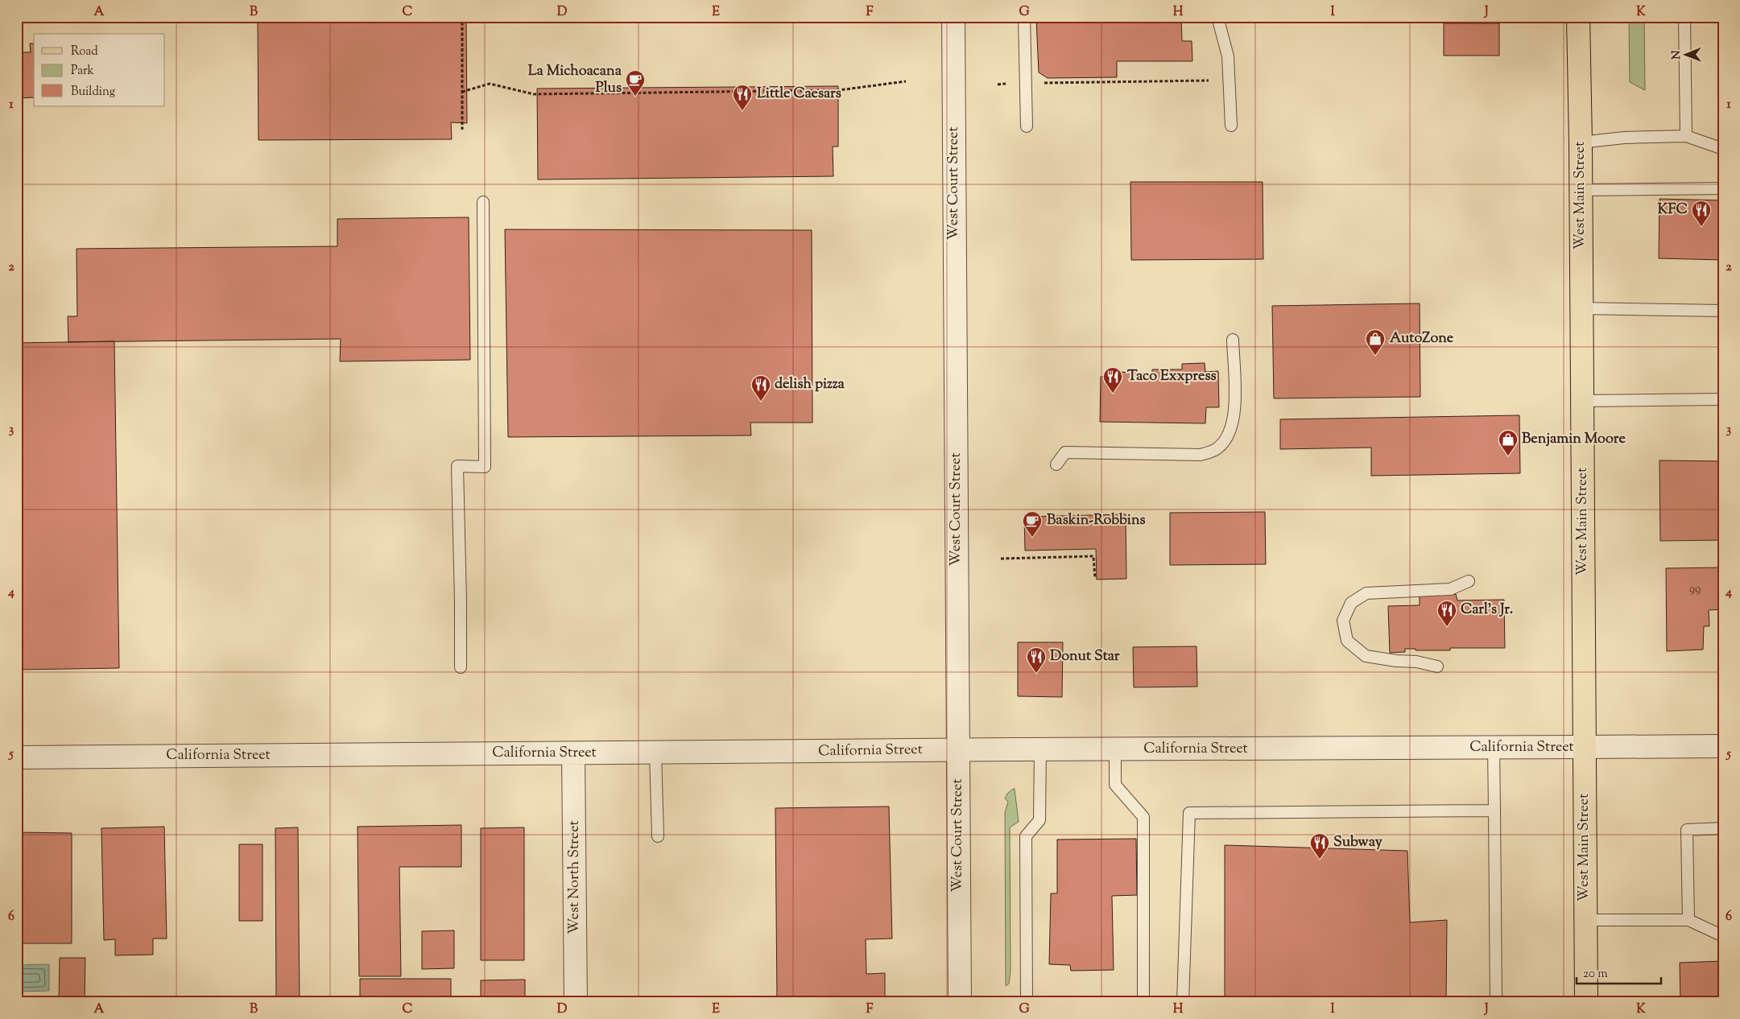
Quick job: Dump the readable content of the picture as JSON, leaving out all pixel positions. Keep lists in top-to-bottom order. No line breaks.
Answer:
{"streets":{"main road":["West Main Street"],"street":["West Court Street","California Street","West North Street"]},"crossings":[["West Court Street","California Street"],["West Main Street","California Street"],["California Street","West North Street"]],"places":{"cafe":["La Michoacana Plus","Baskin-Robbins"],"restaurant":["Little Caesars","KFC","Taco Exxpress","delish pizza","Carl's Jr.","Donut Star","Subway"],"shop":["AutoZone","Benjamin Moore"]},"house_numbers":["99"],"legend":["Road","Park","Building"],"scale_bar":"20 m","north":"left","grid":{"columns":["A","B","C","D","E","F","G","H","I","J","K"],"rows":["1","2","3","4","5","6"]}}
